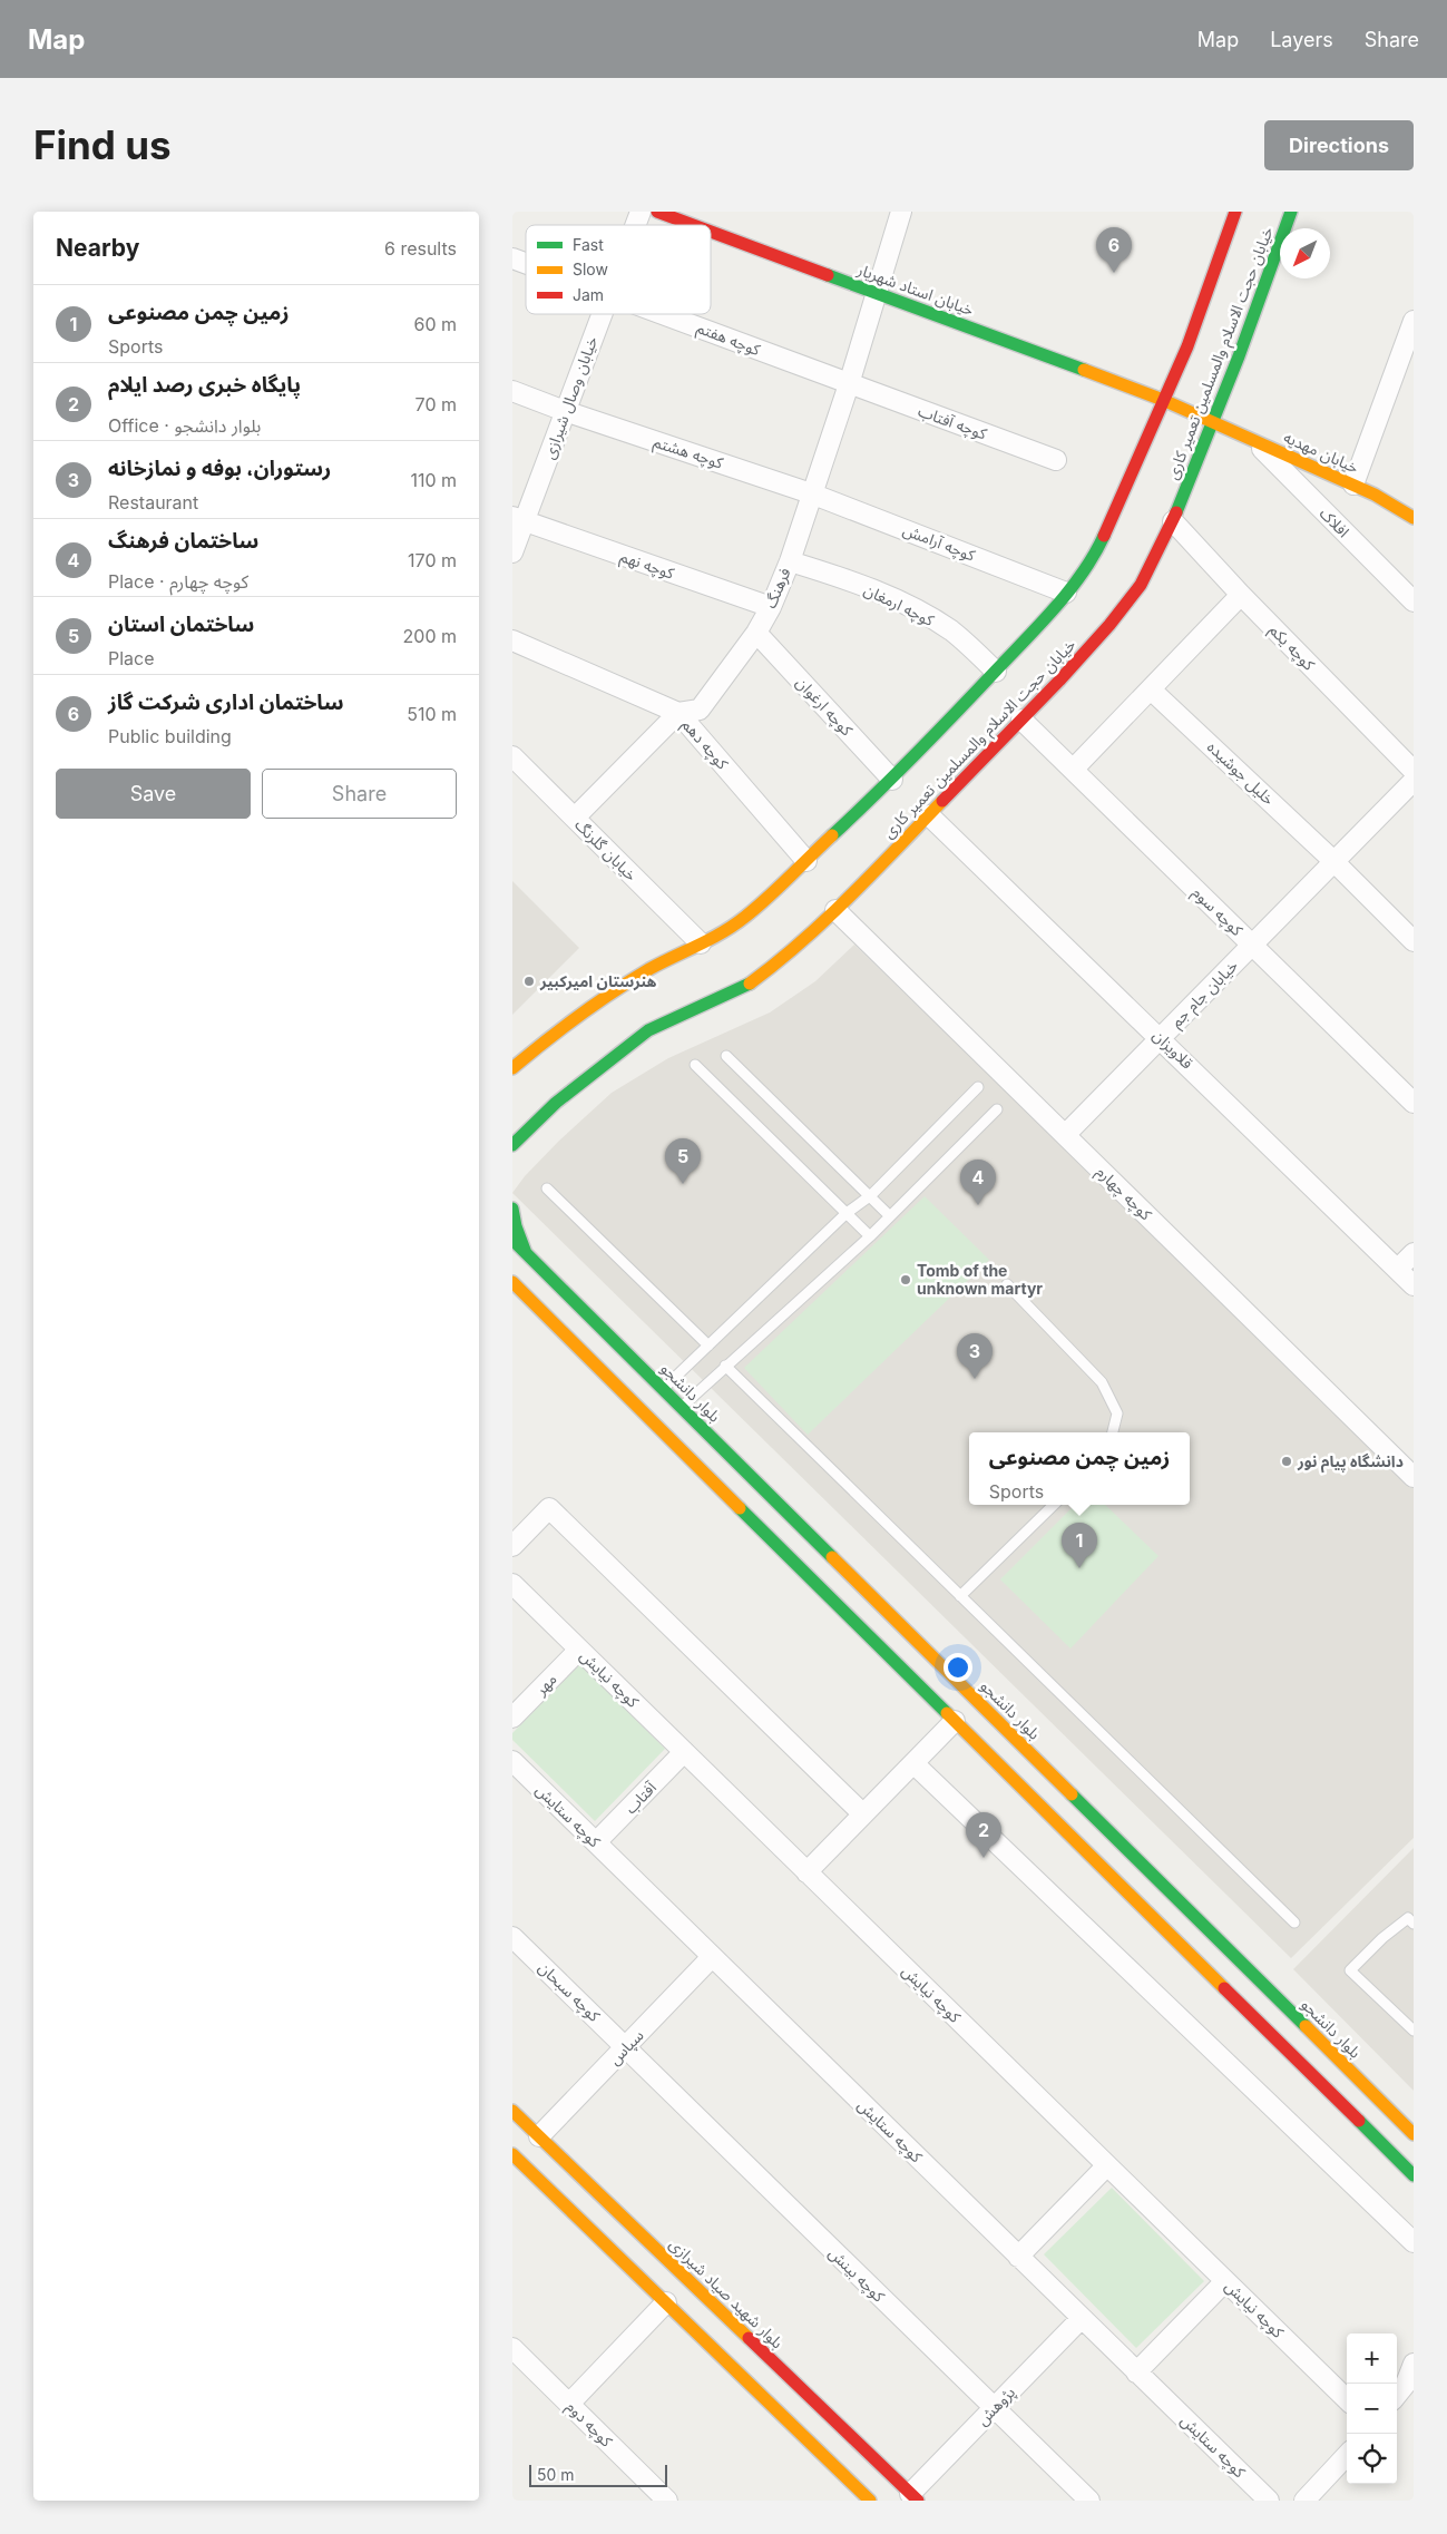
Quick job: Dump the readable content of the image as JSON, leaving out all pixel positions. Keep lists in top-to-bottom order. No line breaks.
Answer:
{"streets":{"main road":["خیابان استاد شهریار","خیابان حجت الاسلام والمسلمین تعمیر کاری","خیابان مهدیه","بلوار دانشجو","بلوار شهید صیاد شیرازی"],"street":["کوچه هفتم","خیابان وصال شیرازی","کوچه آفتاب","کوچه هشتم","افلاک","کوچه آرامش","کوچه نهم","فرهنگ","کوچه ارمغان","کوچه یکم","کوچه ارغوان","کوچه دهم","خلیل جوشیده","خیابان گلرنگ","کوچه سوم","خیابان جام جم","قلاویزان","کوچه چهارم","كوچه نيايش","مهر","آفتاب","کوچه ستایش","کوچه سبحان","سپاس","کوچه بینش","پژوهش","کوچه دوم"]},"crossings":[["خیابان استاد شهریار","خیابان حجت الاسلام والمسلمین تعمیر کاری"],["خیابان استاد شهریار","خیابان مهدیه"],["خیابان استاد شهریار","فرهنگ"],["کوچه هفتم","کوچه آفتاب"],["کوچه هفتم","فرهنگ"],["خیابان حجت الاسلام والمسلمین تعمیر کاری","خیابان مهدیه"],["خیابان حجت الاسلام والمسلمین تعمیر کاری","کوچه یکم"],["خیابان حجت الاسلام والمسلمین تعمیر کاری","کوچه سوم"],["خیابان حجت الاسلام والمسلمین تعمیر کاری","قلاویزان"],["خیابان حجت الاسلام والمسلمین تعمیر کاری","کوچه چهارم"],["خیابان وصال شیرازی","کوچه هشتم"],["خیابان وصال شیرازی","کوچه نهم"],["کوچه آفتاب","فرهنگ"],["کوچه هشتم","کوچه آرامش"],["کوچه هشتم","فرهنگ"],["خیابان مهدیه","افلاک"],["کوچه آرامش","فرهنگ"],["کوچه نهم","فرهنگ"],["فرهنگ","کوچه ارمغان"],["فرهنگ","کوچه ارغوان"],["فرهنگ","کوچه دهم"],["فرهنگ","خیابان گلرنگ"],["خلیل جوشیده","خیابان جام جم"],["کوچه سوم","خیابان جام جم"],["خیابان جام جم","قلاویزان"],["خیابان جام جم","کوچه چهارم"],["كوچه نيايش","مهر"],["كوچه نيايش","آفتاب"],["آفتاب","کوچه ستایش"],["کوچه ستایش","سپاس"],["کوچه ستایش","پژوهش"],["کوچه سبحان","سپاس"],["کوچه سبحان","کوچه بینش"],["سپاس","کوچه بینش"],["سپاس","بلوار شهید صیاد شیرازی"],["کوچه بینش","پژوهش"],["بلوار شهید صیاد شیرازی","پژوهش"]],"places":["هنرستان امیرکبیر","Tomb of the unknown martyr","دانشگاه پیام نور"],"legend":["Fast","Slow","Jam"],"scale_bar":"50 m","north":"bottom left","page":{"header":"Map","nav":["Map","Layers","Share"],"buttons":["Directions",["Save","Share"]],"title":"Find us","heading":["Nearby","6 results"],"pins":["6","5","4","3","1","2"],"list":[{"mark":"1","name":"زمین چمن مصنوعی","note":"Sports","value":"60 m"},{"mark":"2","name":"پایگاه خبری رصد ایلام","note":"Office · بلوار دانشجو","value":"70 m"},{"mark":"3","name":"رستوران، بوفه و نمازخانه","note":"Restaurant","value":"110 m"},{"mark":"4","name":"ساختمان فرهنگ","note":"Place · کوچه چهارم","value":"170 m"},{"mark":"5","name":"ساختمان استان","note":"Place","value":"200 m"},{"mark":"6","name":"ساختمان اداری شرکت گاز","note":"Public building","value":"510 m"}],"popup":["زمین چمن مصنوعی","Sports"],"map_buttons":["+","−"],"scale":"50 m"}}
